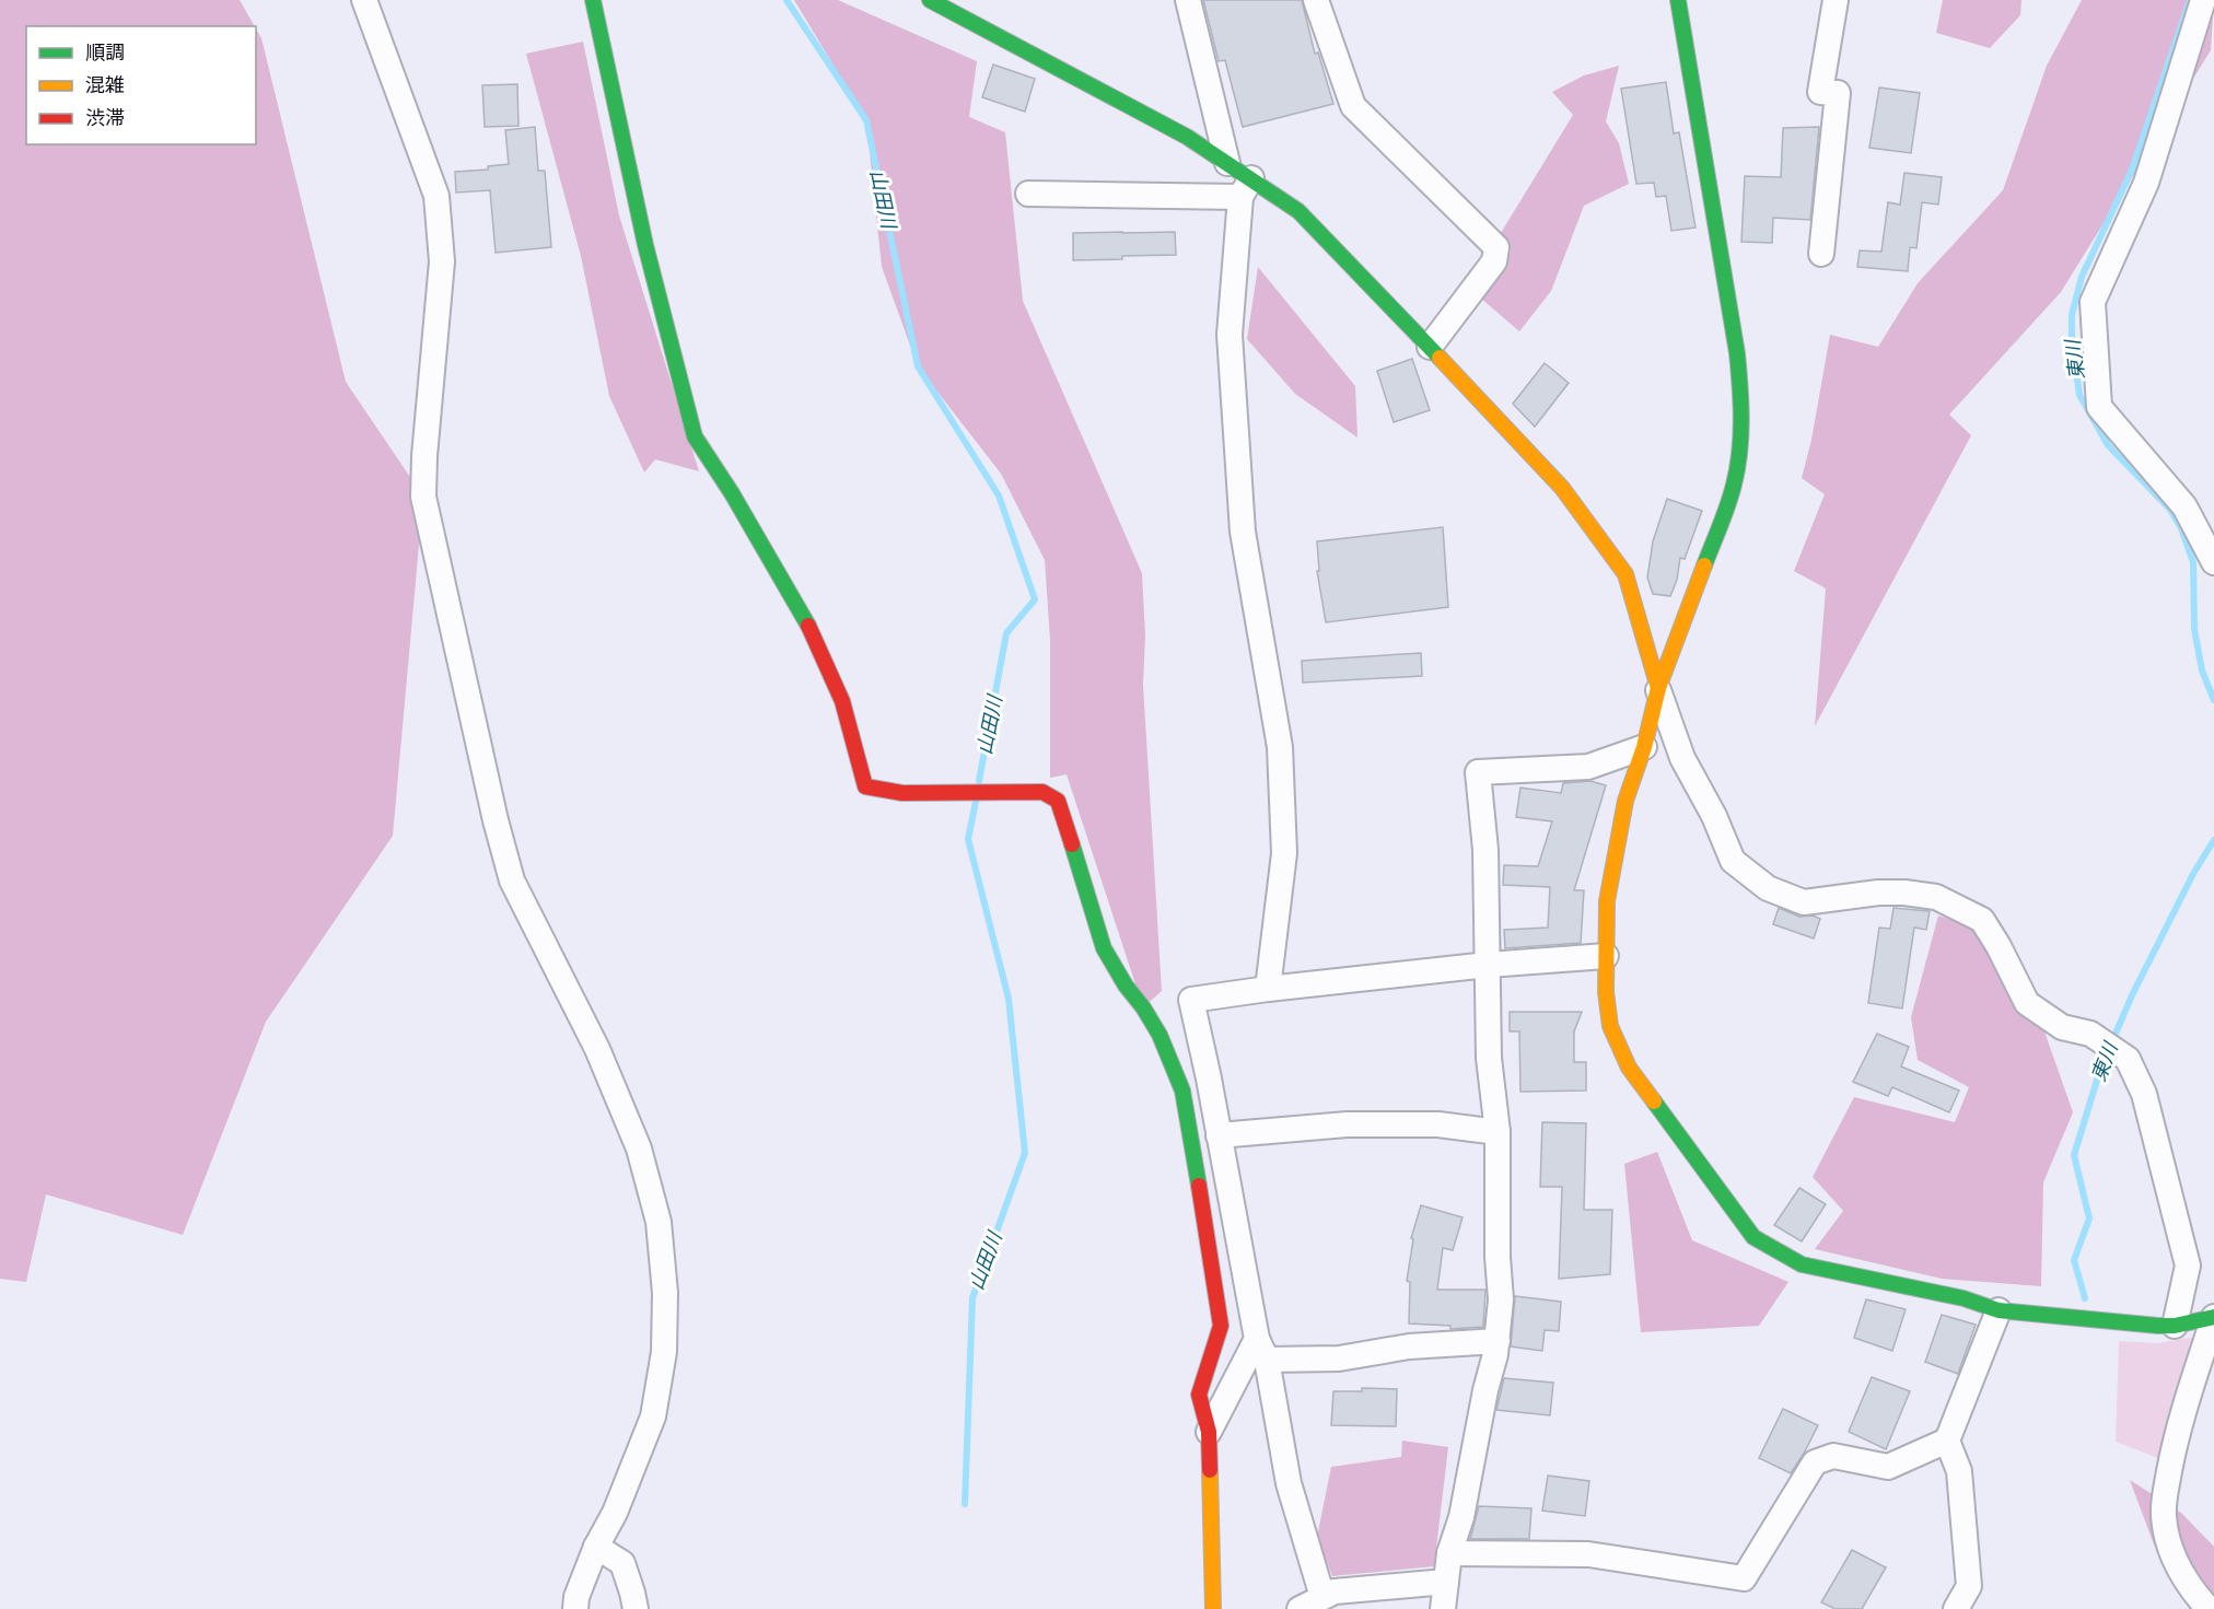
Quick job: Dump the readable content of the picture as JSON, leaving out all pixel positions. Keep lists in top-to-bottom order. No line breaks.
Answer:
{"water":["山田川","東川"],"legend":["順調","混雑","渋滞"]}
